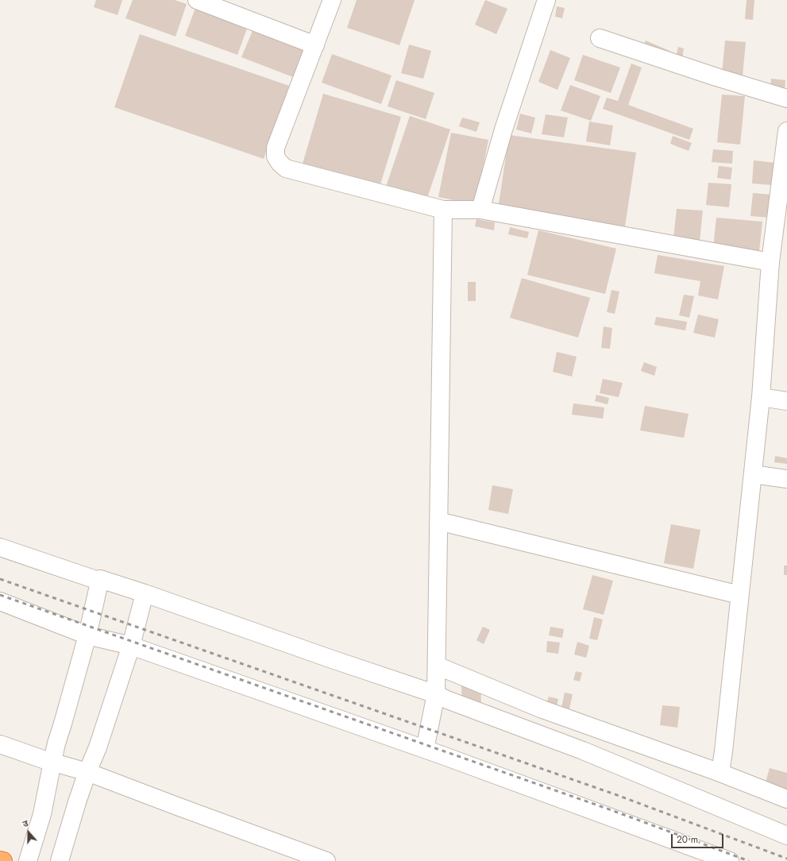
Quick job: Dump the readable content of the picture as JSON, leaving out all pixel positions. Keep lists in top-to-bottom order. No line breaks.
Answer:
{"scale_bar":"20 m","north":"top"}
